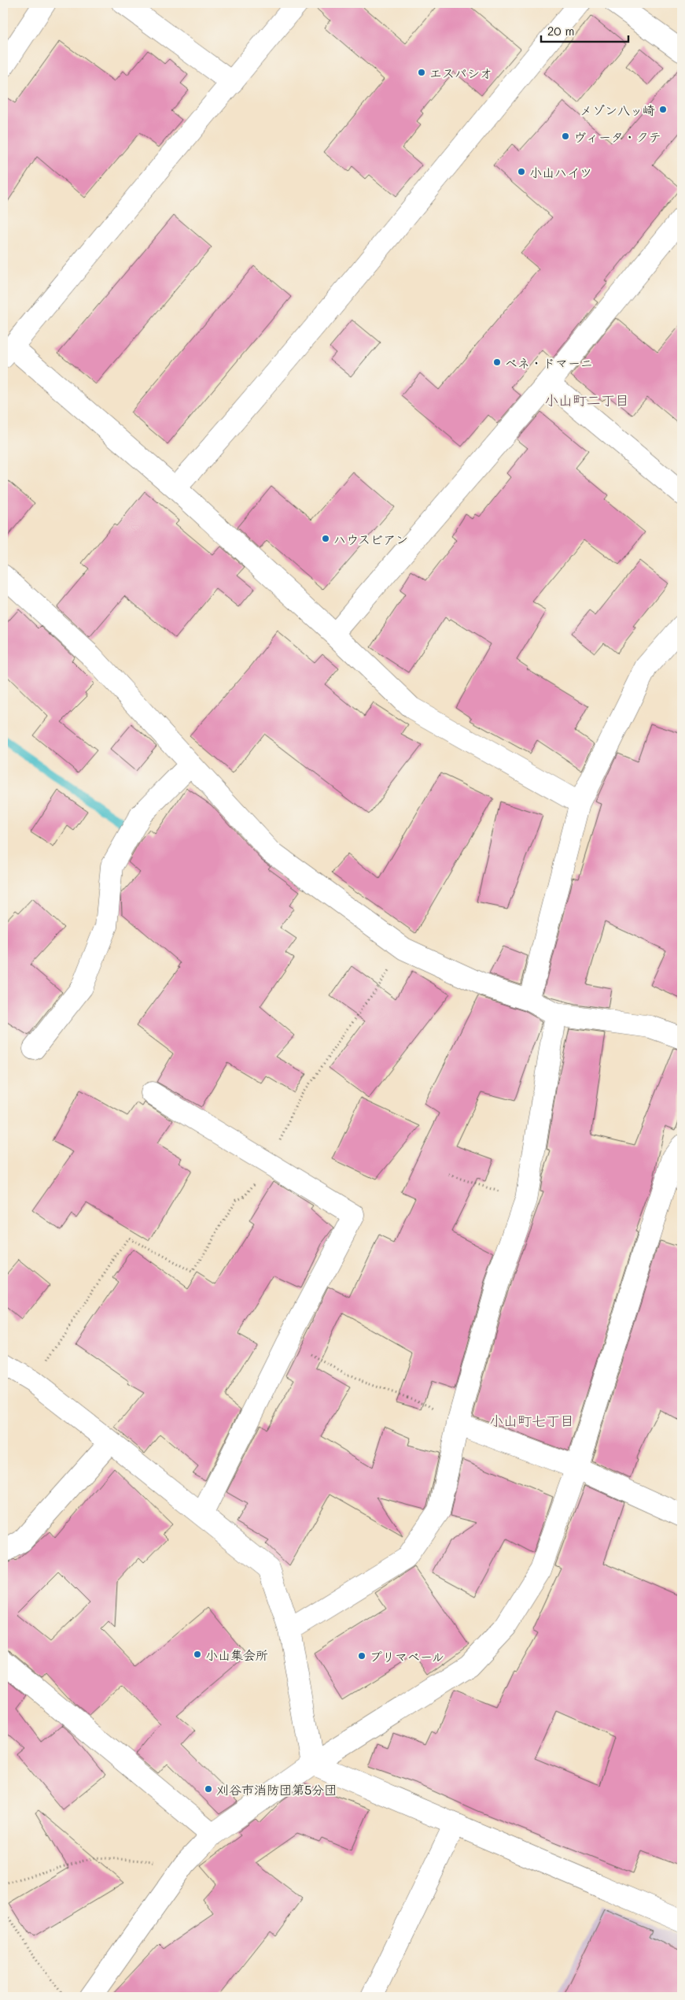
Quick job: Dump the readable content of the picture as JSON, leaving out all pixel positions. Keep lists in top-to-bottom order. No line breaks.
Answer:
{"districts":["小山町二丁目","小山町七丁目"],"places":["エスパシオ","メゾン八ッ崎","ヴィータ・クテ","小山ハイツ","ベネ・ドマーニ","ハウスビアン","小山集会所","プリマベール","刈谷市消防団第5分団"],"scale_bar":"20 m"}
